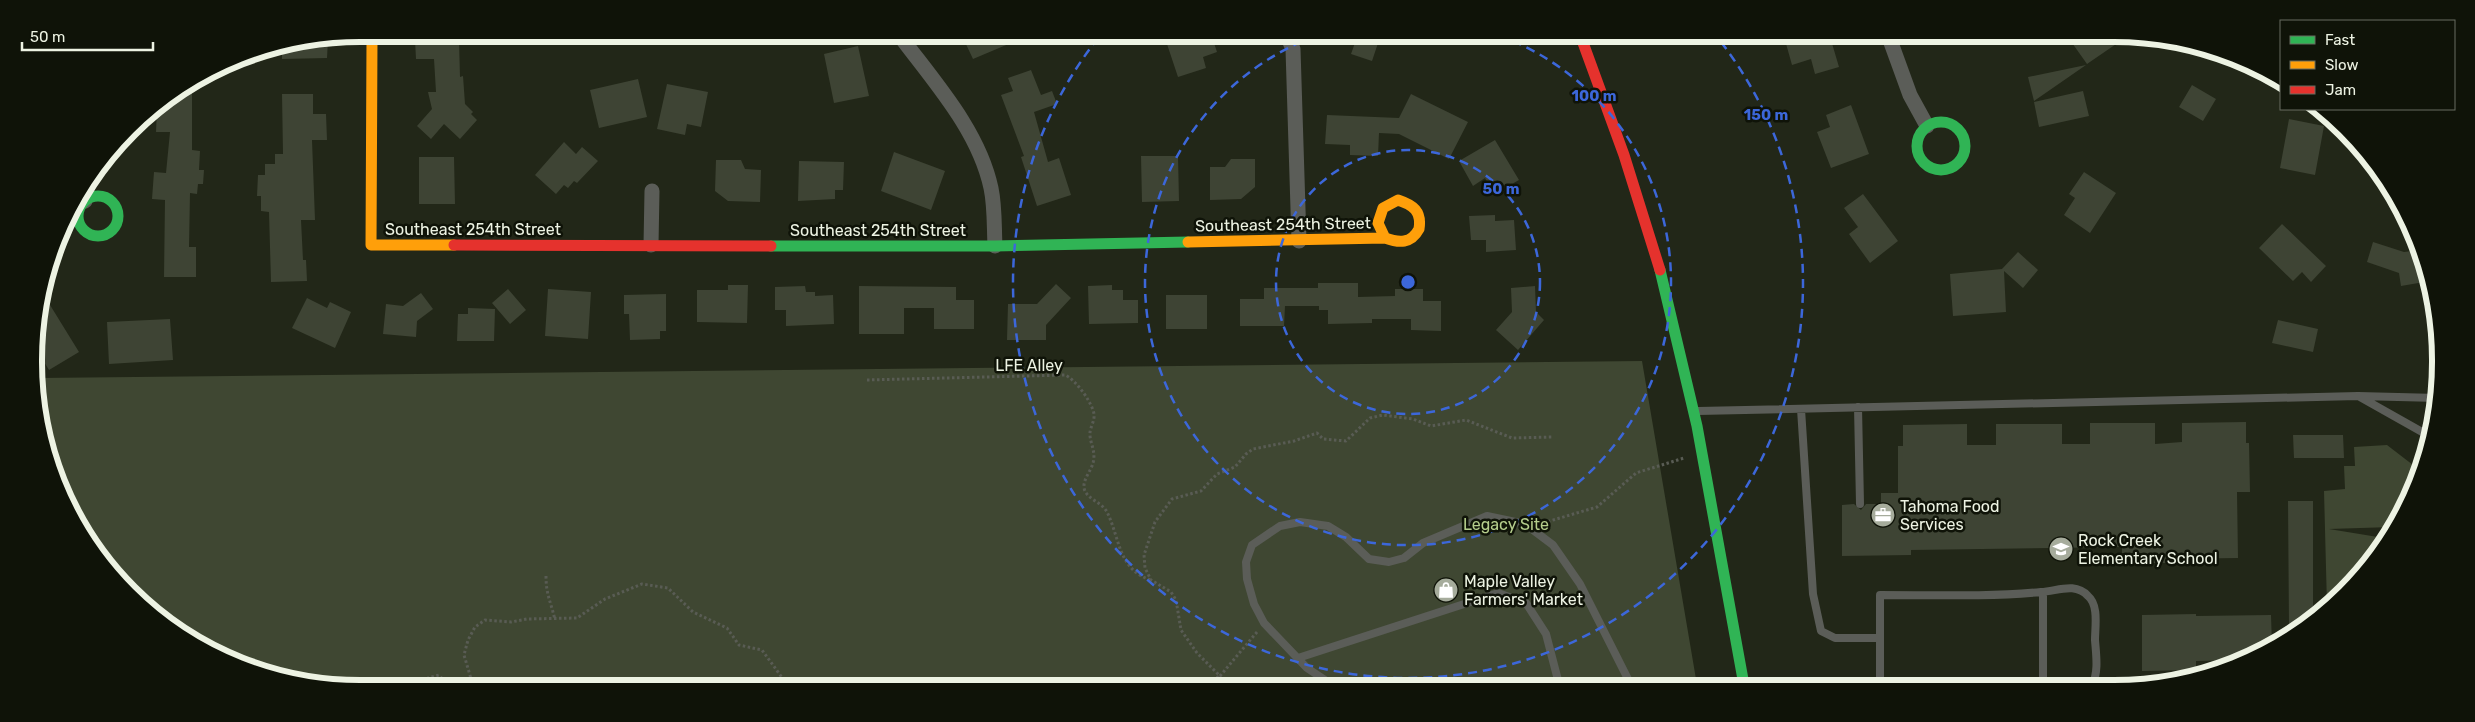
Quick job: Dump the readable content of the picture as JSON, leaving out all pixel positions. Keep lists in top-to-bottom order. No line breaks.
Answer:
{"streets":{"street":["Southeast 254th Street"],"path":["LFE Alley"]},"parks":["Legacy Site"],"places":{"office":["Tahoma Food Services"],"school or university":["Rock Creek Elementary School"],"shop":["Maple Valley Farmers' Market"]},"legend":["Fast","Slow","Jam"],"scale_bar":"50 m","rings":["100 m","150 m","50 m"]}
